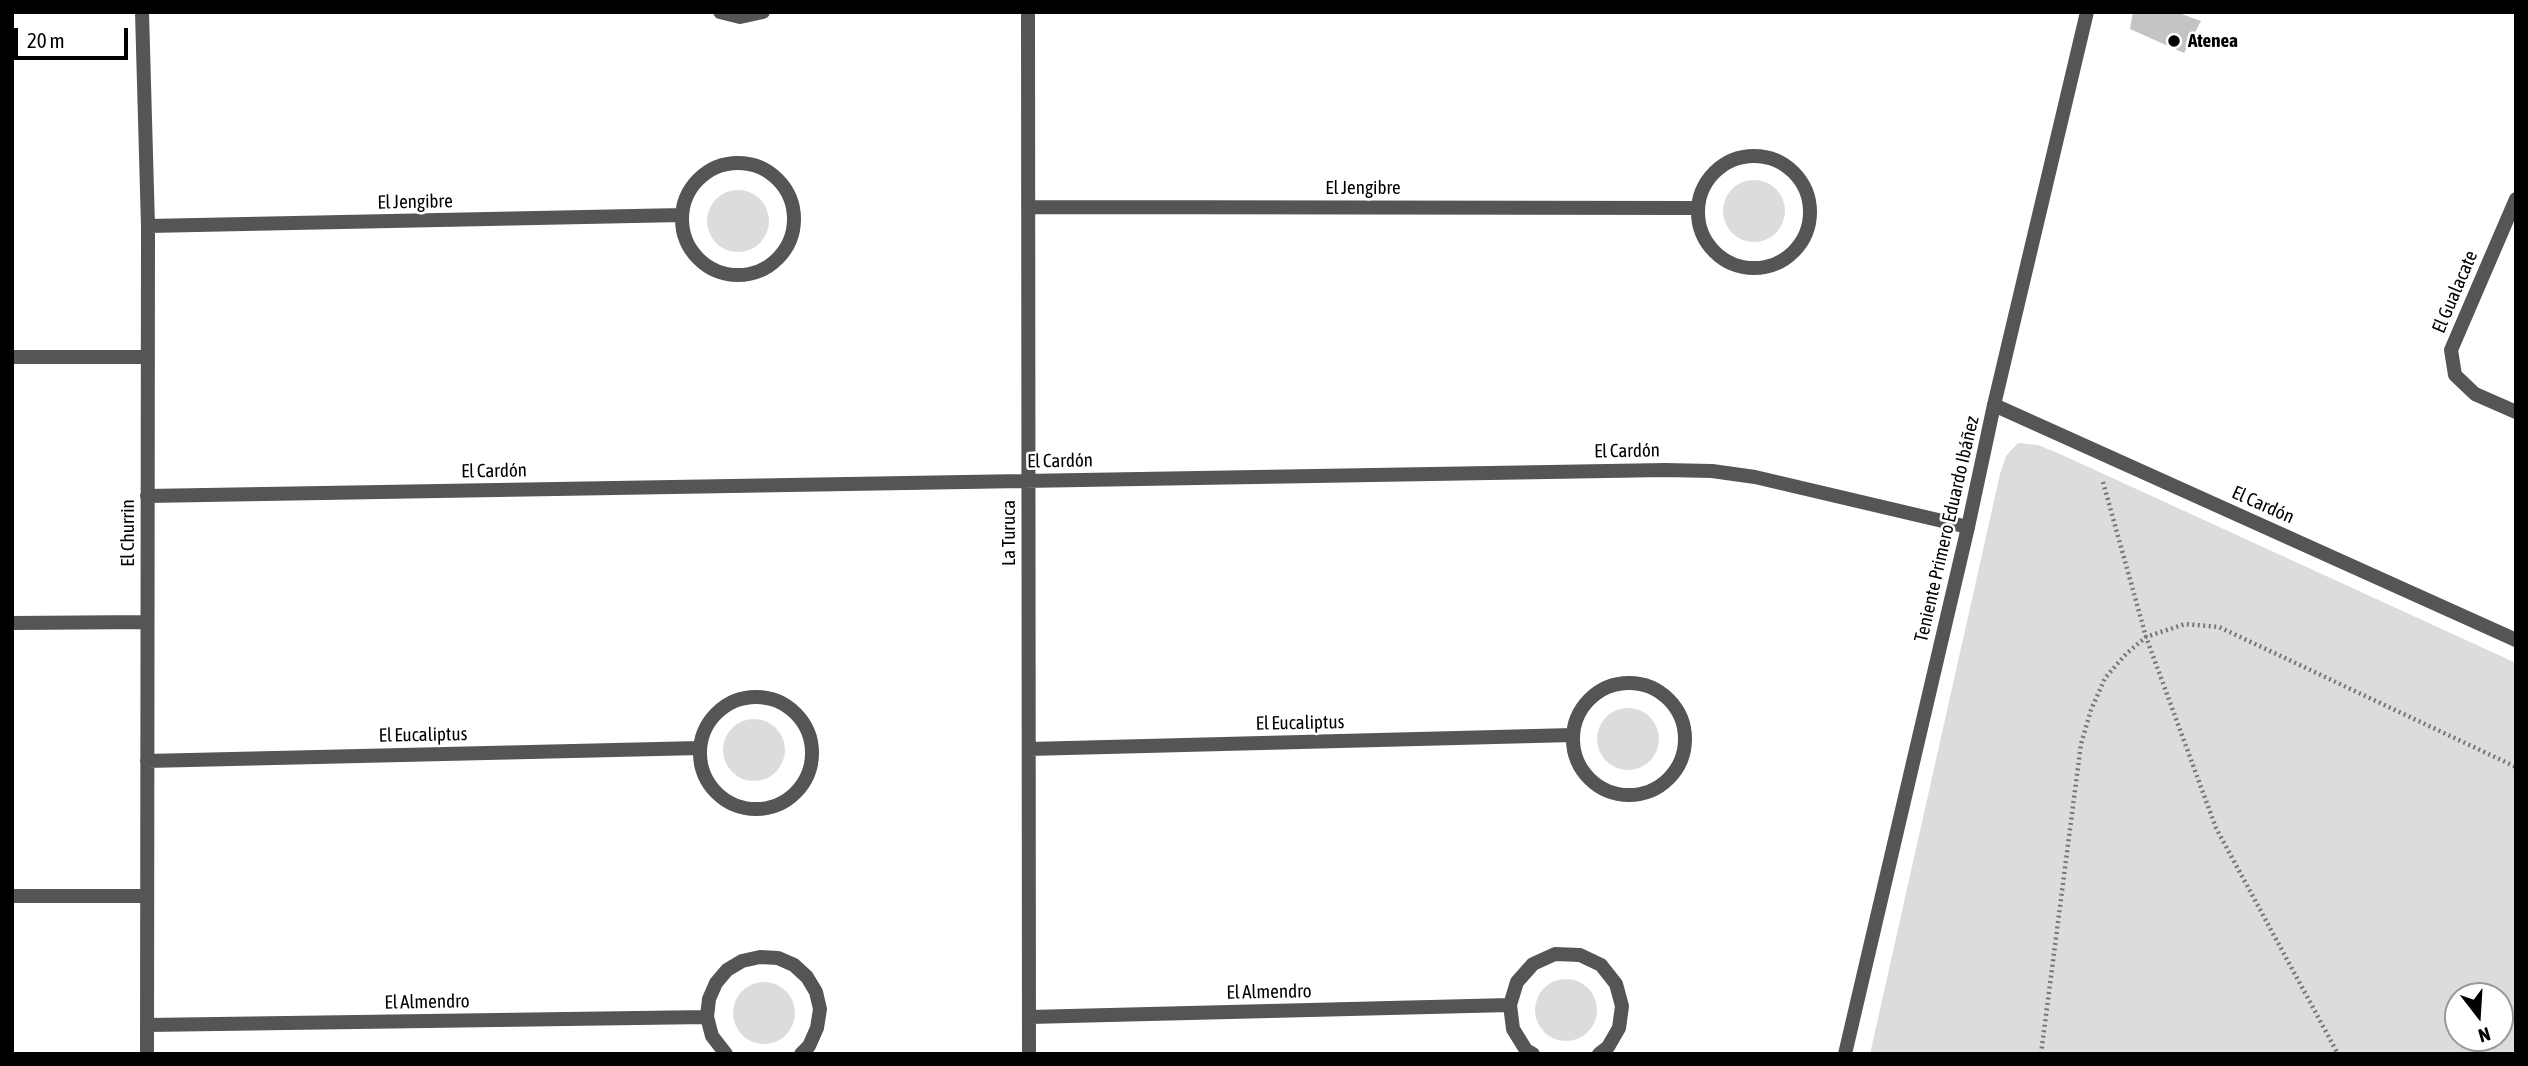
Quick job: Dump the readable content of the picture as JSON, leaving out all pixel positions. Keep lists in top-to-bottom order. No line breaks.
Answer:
{"streets":{"street":["El Jengibre","El Gualacate","El Cardón","Teniente Primero Eduardo Ibáñez","El Churrin","La Turuca","El Eucaliptus","El Almendro"]},"crossings":[["El Jengibre","El Churrin"],["El Jengibre","La Turuca"],["El Cardón","Teniente Primero Eduardo Ibáñez"],["El Cardón","El Churrin"],["El Cardón","La Turuca"],["El Churrin","El Eucaliptus"],["El Churrin","El Almendro"],["La Turuca","El Eucaliptus"],["La Turuca","El Almendro"]],"places":["Atenea"],"scale_bar":"20 m","north":"bottom"}
